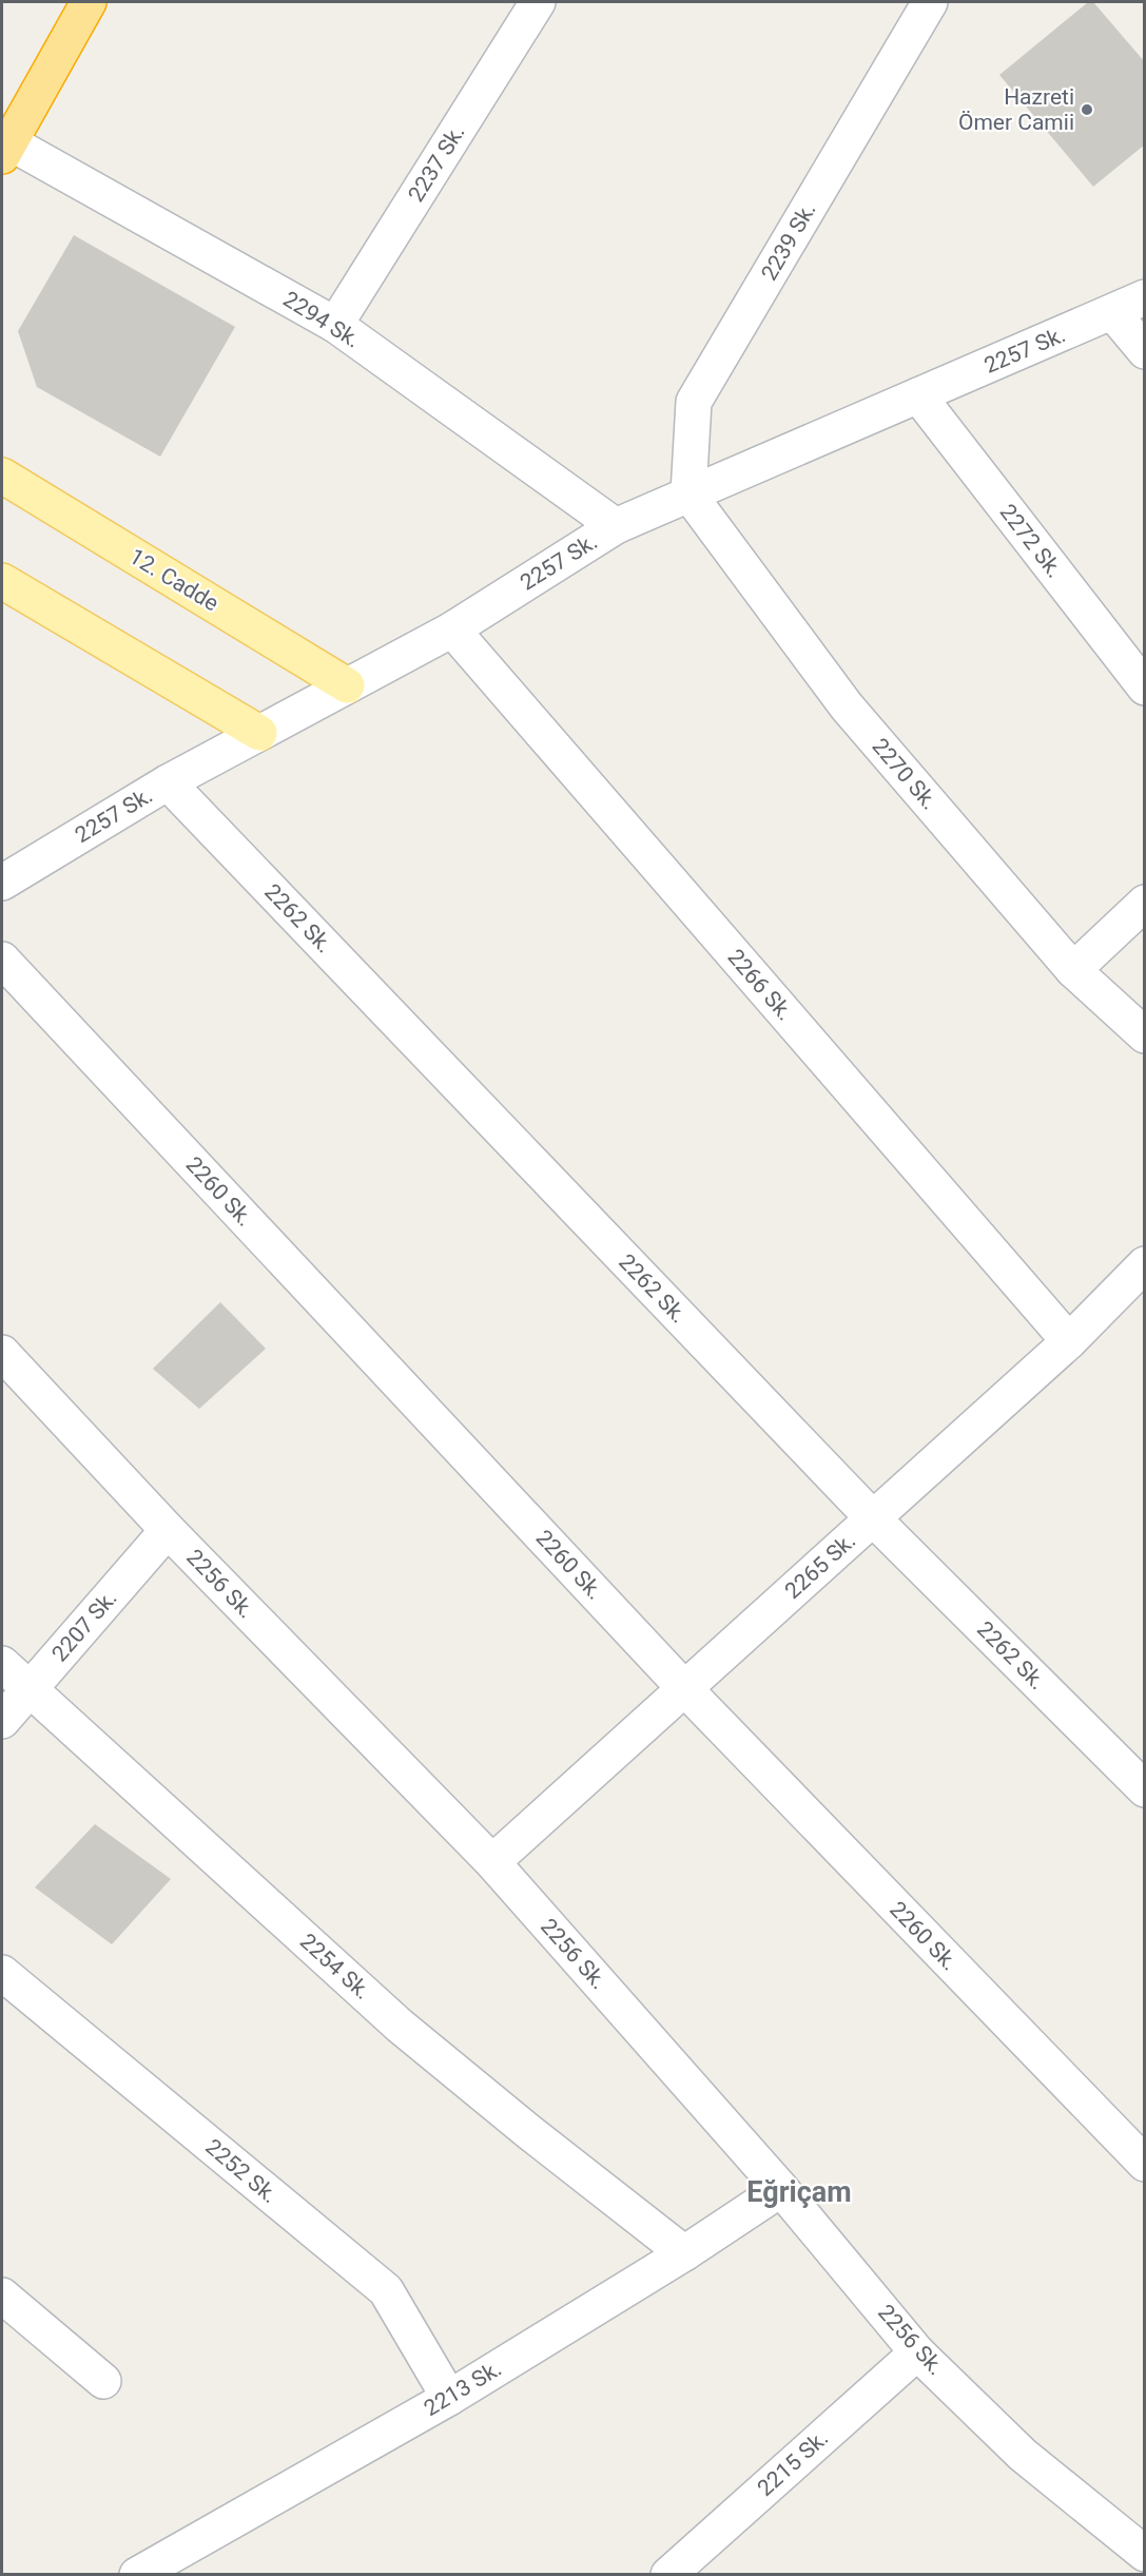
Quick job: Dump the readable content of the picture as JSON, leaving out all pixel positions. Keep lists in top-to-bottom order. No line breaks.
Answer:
{"streets":{"main road":["12. Cadde"],"street":["2237 Sk.","2239 Sk.","2294 Sk.","2257 Sk.","2272 Sk.","2270 Sk.","2262 Sk.","2266 Sk.","2260 Sk.","2265 Sk.","2256 Sk.","2207 Sk.","2254 Sk.","2252 Sk.","2213 Sk.","2215 Sk."]},"crossings":[["2237 Sk.","2294 Sk."],["2239 Sk.","2257 Sk."],["2239 Sk.","2270 Sk."],["2294 Sk.","2257 Sk."],["2257 Sk.","2272 Sk."],["2257 Sk.","12. Cadde"],["2257 Sk.","2270 Sk."],["2257 Sk.","2262 Sk."],["2257 Sk.","2266 Sk."],["2262 Sk.","2265 Sk."],["2266 Sk.","2265 Sk."],["2260 Sk.","2265 Sk."],["2265 Sk.","2256 Sk."],["2256 Sk.","2207 Sk."],["2256 Sk.","2213 Sk."],["2256 Sk.","2215 Sk."],["2207 Sk.","2254 Sk."],["2254 Sk.","2213 Sk."],["2252 Sk.","2213 Sk."]],"districts":["Eğriçam"],"places":["Hazreti Ömer Camii"]}
